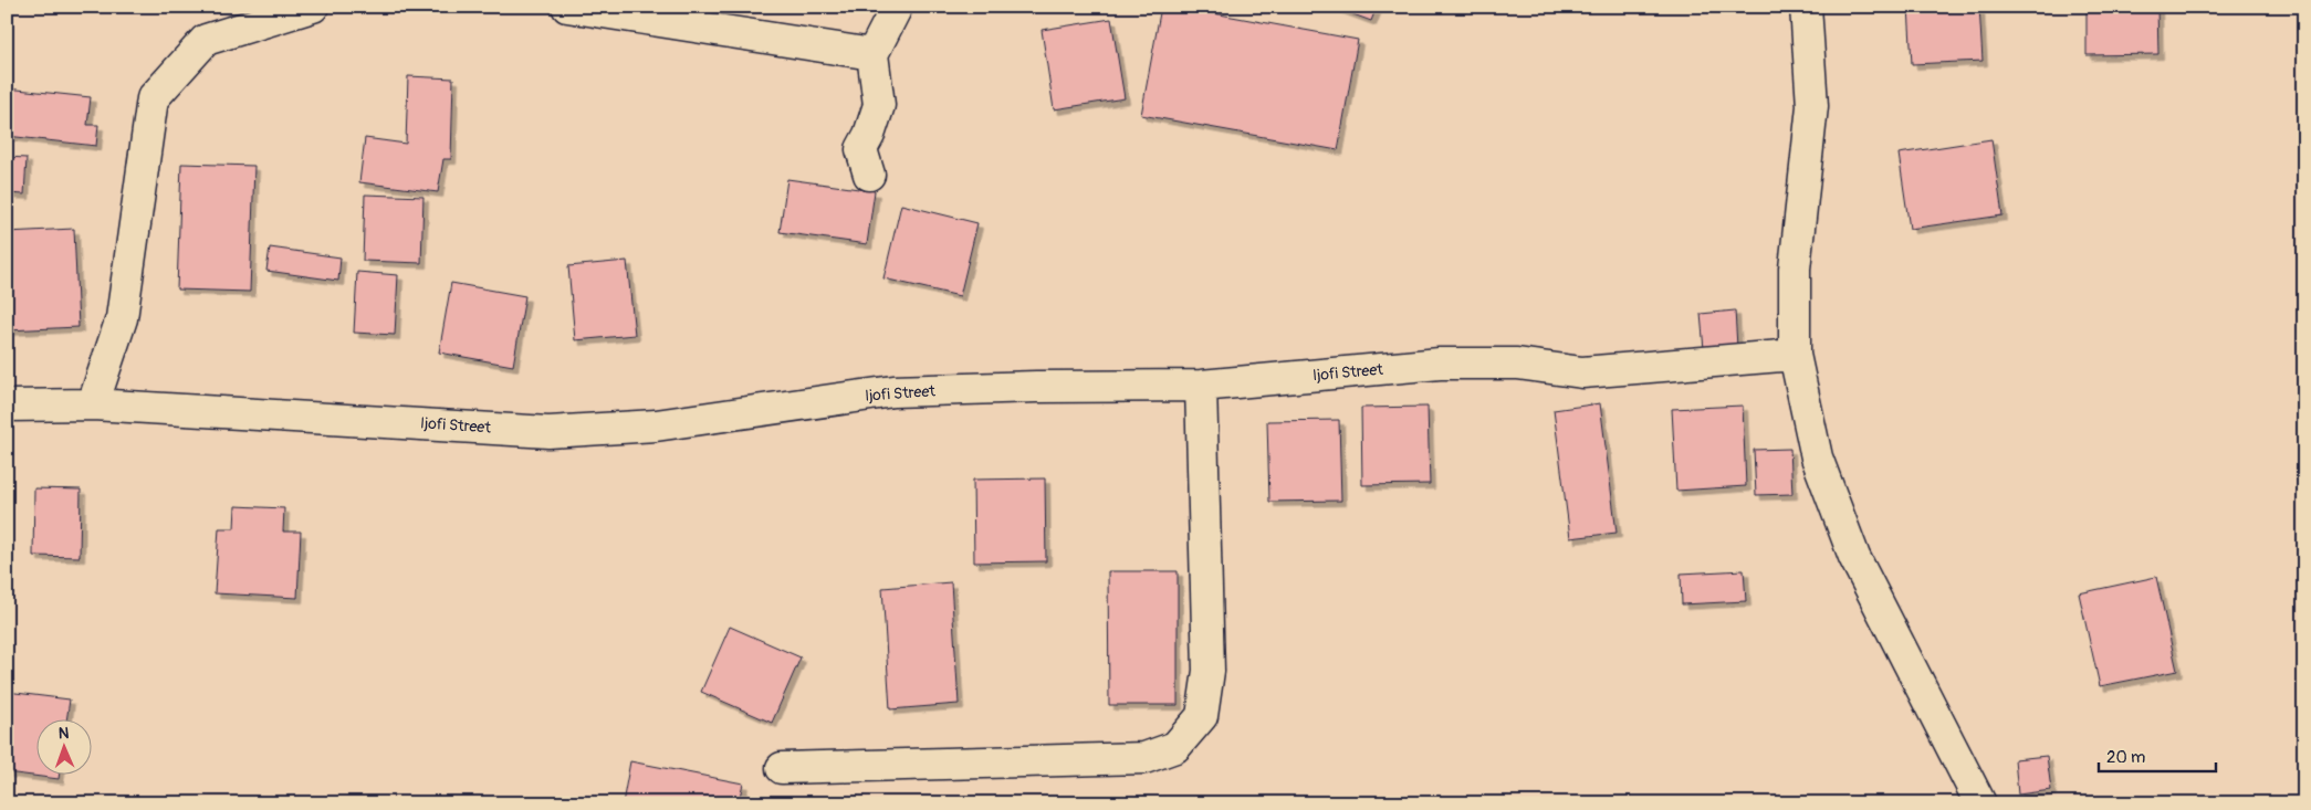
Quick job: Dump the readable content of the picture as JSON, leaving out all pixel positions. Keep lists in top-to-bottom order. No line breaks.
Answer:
{"streets":{"street":["Ijofi Street"]},"scale_bar":"20 m","north":"top"}
